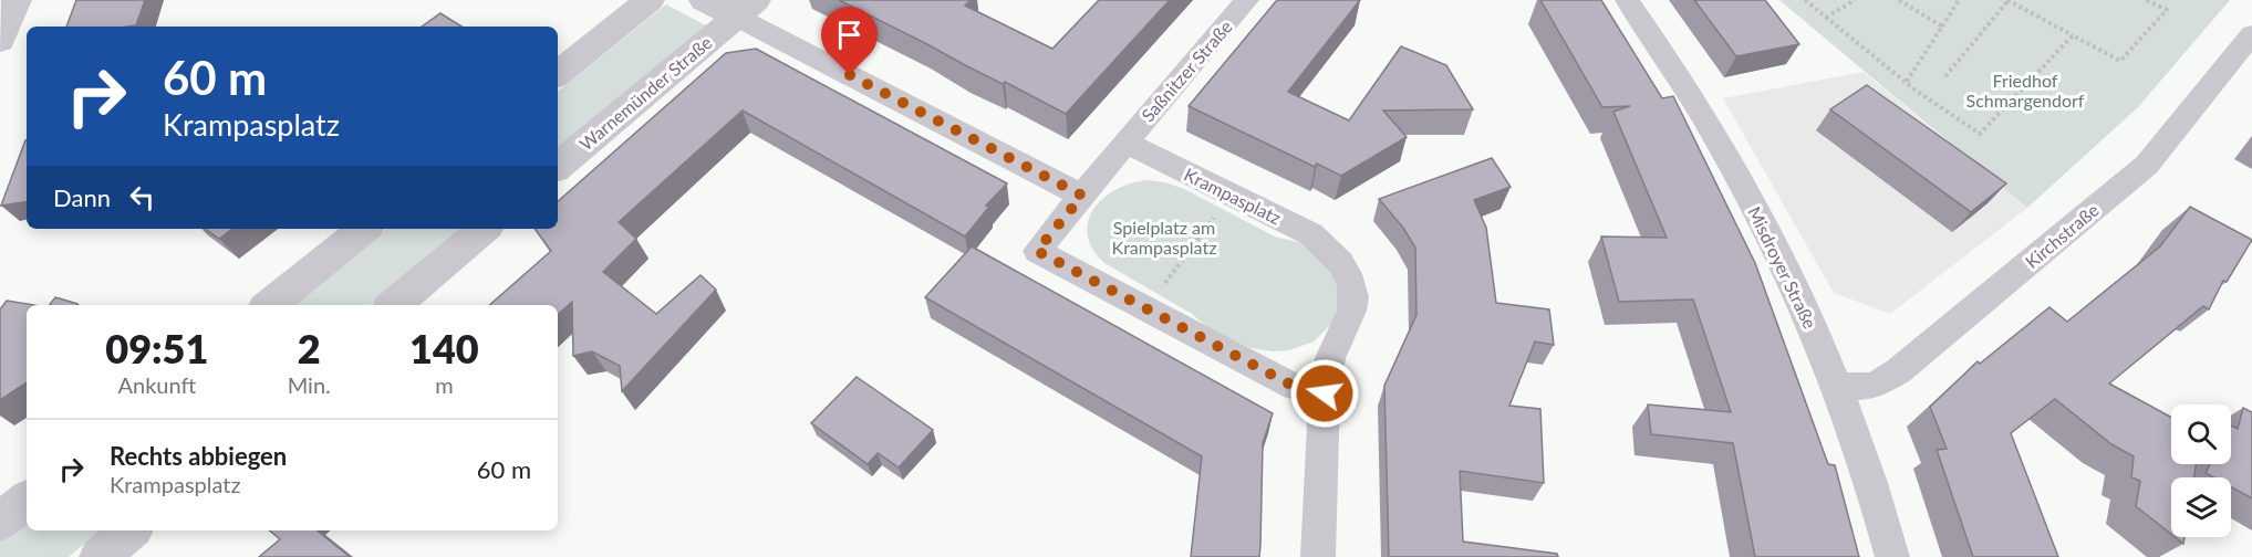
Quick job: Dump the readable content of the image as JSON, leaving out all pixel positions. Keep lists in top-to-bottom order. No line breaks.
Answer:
{"streets":{"street":["Saßnitzer Straße","Warnemünder Straße","Krampasplatz","Kirchstraße","Misdroyer Straße"]},"crossings":[["Saßnitzer Straße","Krampasplatz"],["Kirchstraße","Misdroyer Straße"]],"parks":["Friedhof Schmargendorf","Spielplatz am Krampasplatz"],"page":{"turn":["60 m","Krampasplatz"],"then":"Dann","eta":["09:51","Ankunft","2","Min.","140","m"],"list":[{"name":"Rechts abbiegen","note":"Krampasplatz","value":"60 m"}]}}
